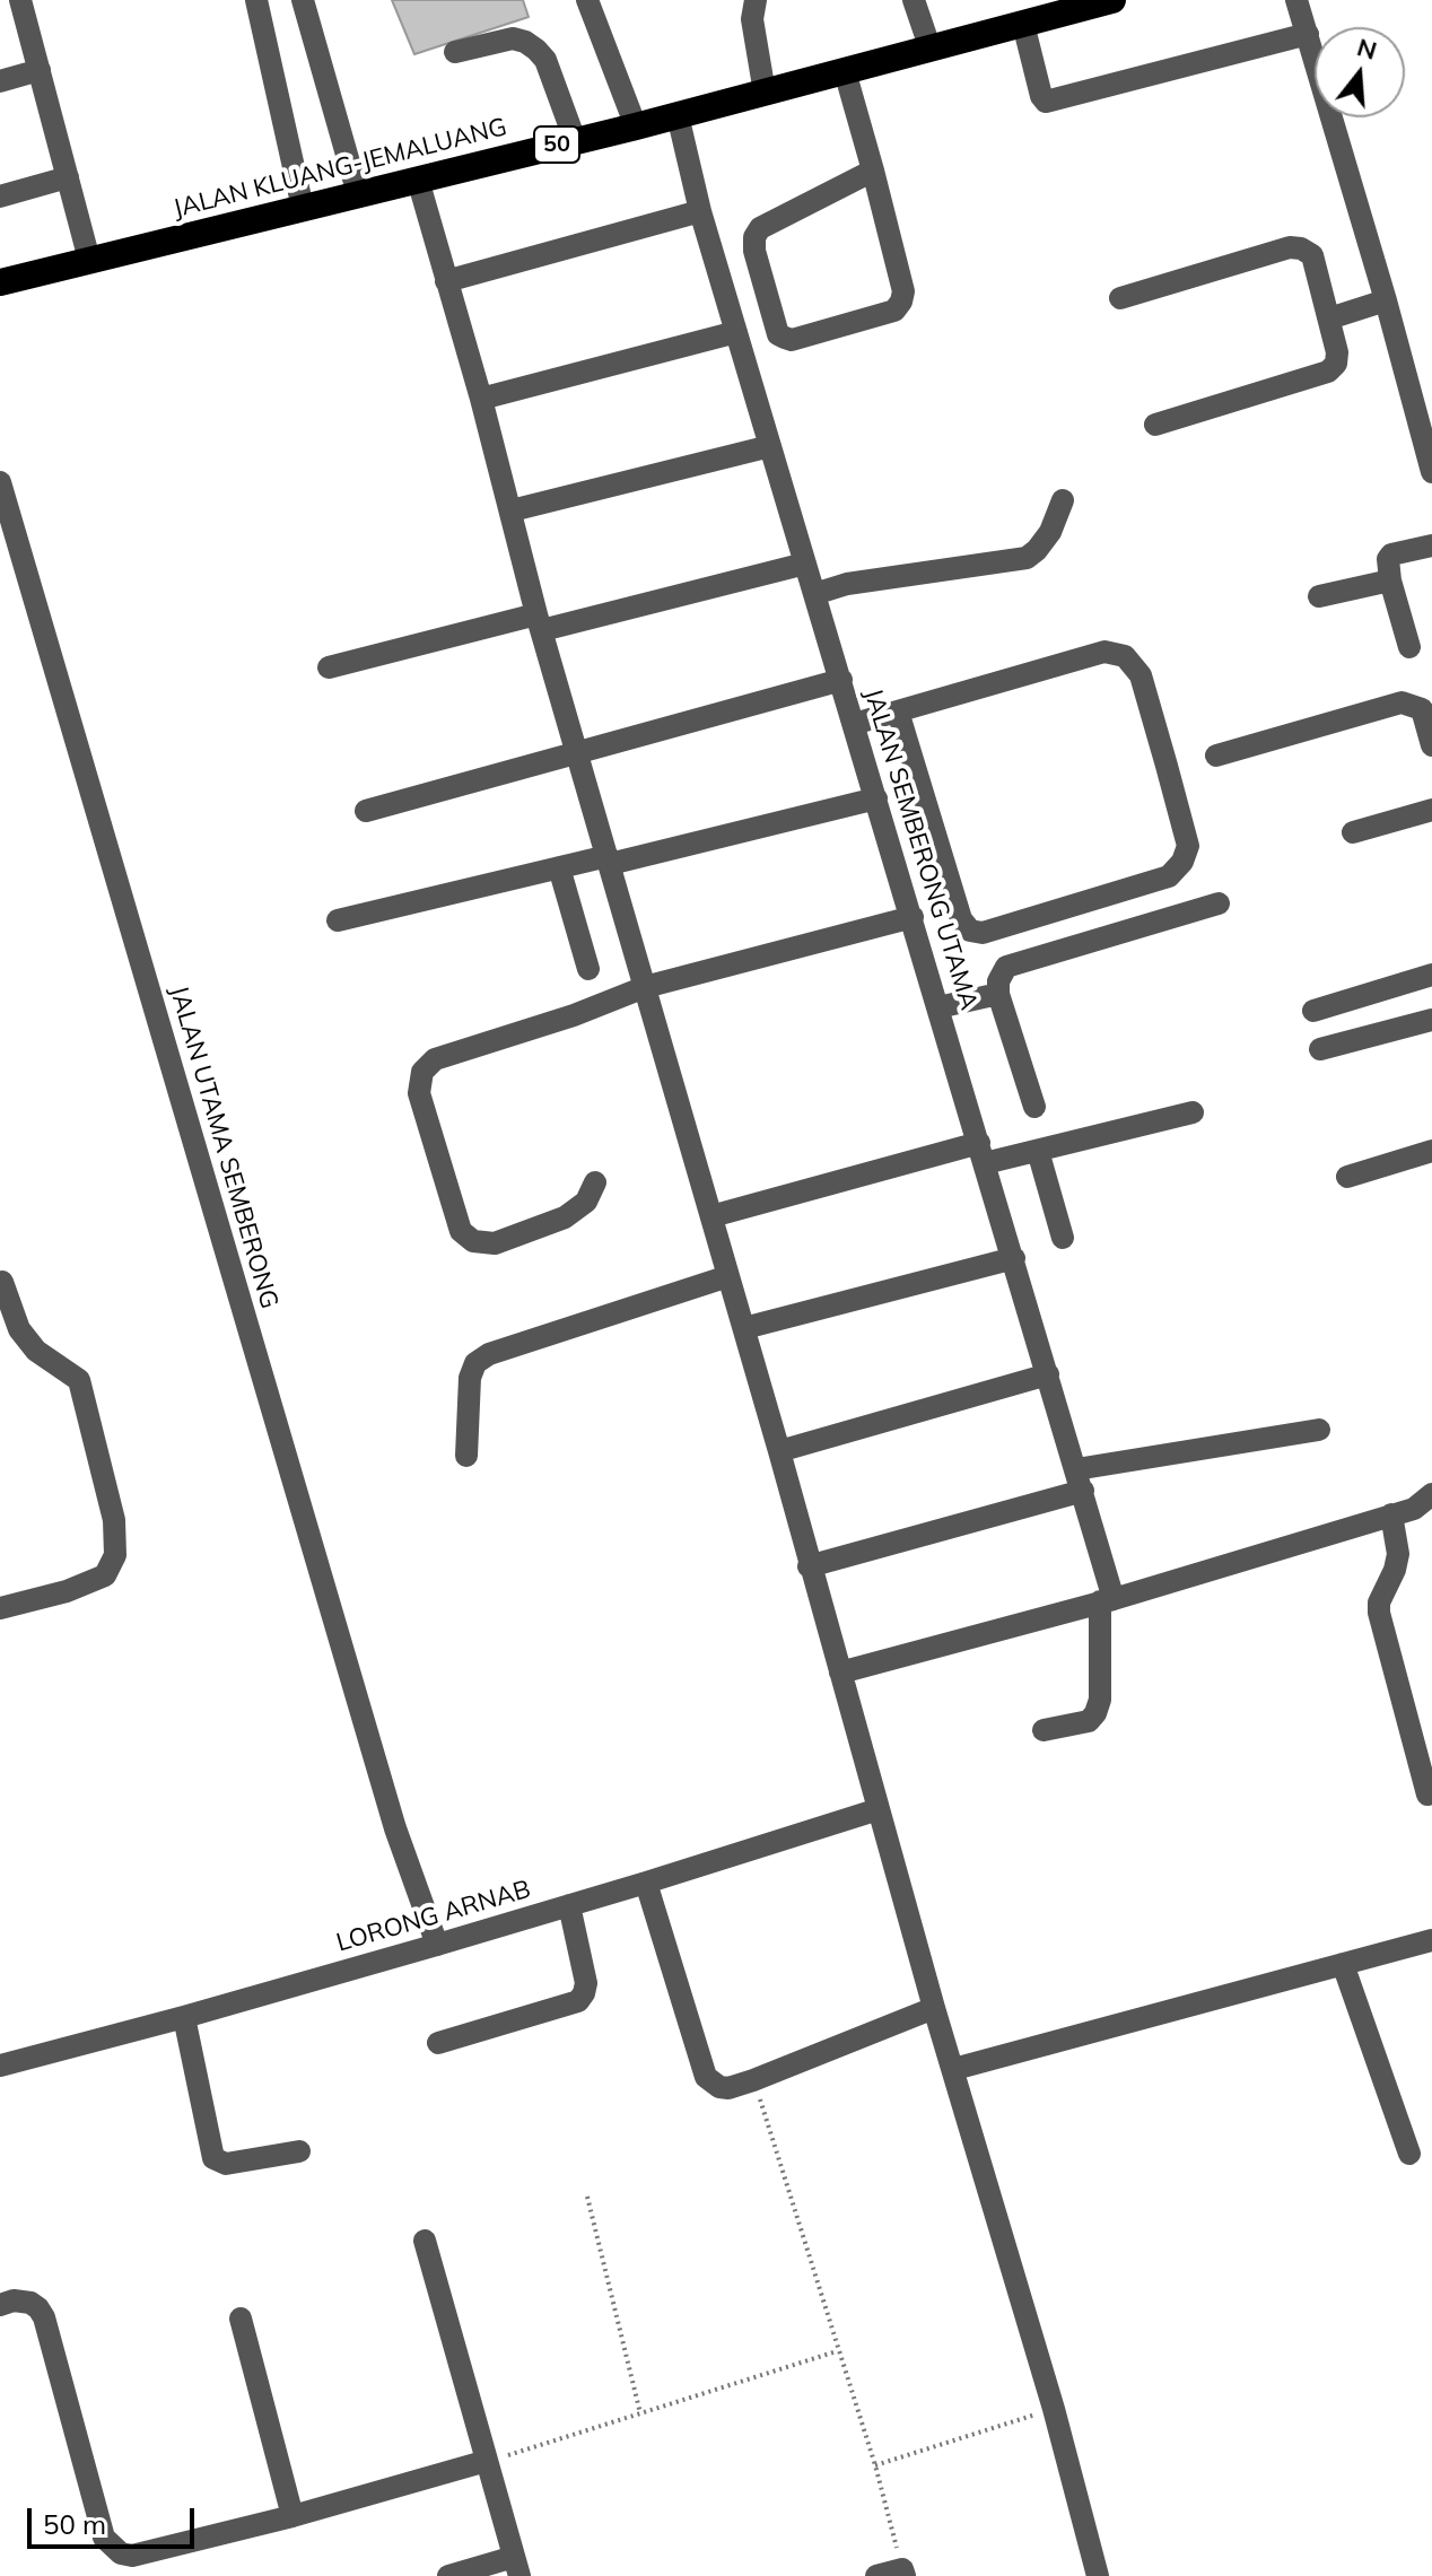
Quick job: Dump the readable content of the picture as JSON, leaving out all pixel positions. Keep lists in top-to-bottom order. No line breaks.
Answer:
{"streets":{"highway":["50","JALAN KLUANG-JEMALUANG"],"street":["JALAN SEMBERONG UTAMA","JALAN UTAMA SEMBERONG","LORONG ARNAB"]},"crossings":[["JALAN KLUANG-JEMALUANG","JALAN SEMBERONG UTAMA"],["JALAN UTAMA SEMBERONG","LORONG ARNAB"]],"scale_bar":"50 m","north":"top"}
